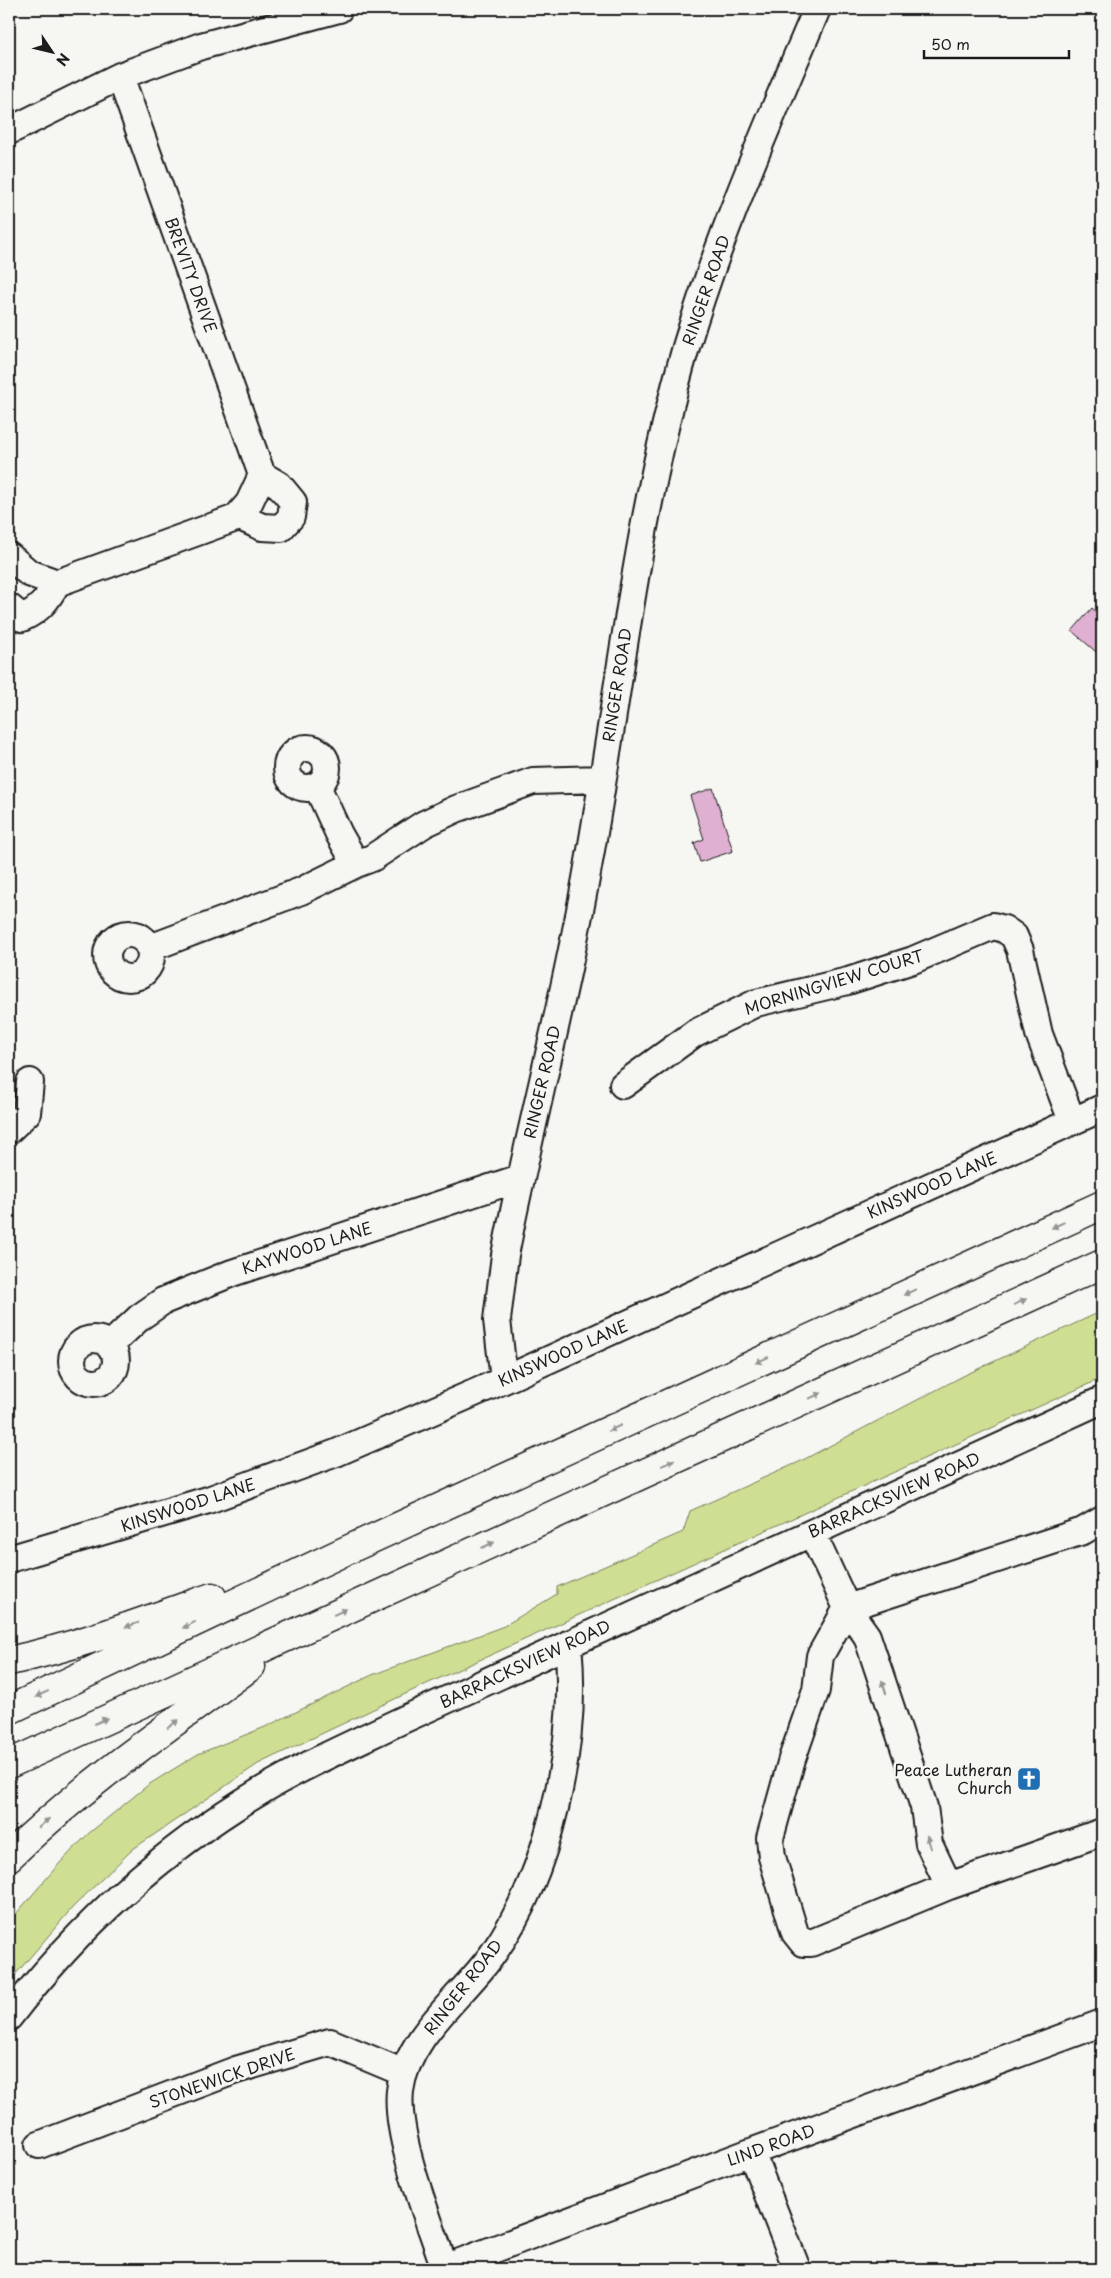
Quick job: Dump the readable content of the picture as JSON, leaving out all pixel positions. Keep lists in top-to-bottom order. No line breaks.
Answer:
{"streets":{"street":["BREVITY DRIVE","RINGER ROAD","MORNINGVIEW COURT","KINSWOOD LANE","KAYWOOD LANE","BARRACKSVIEW ROAD","STONEWICK DRIVE","LIND ROAD"]},"crossings":[["RINGER ROAD","KINSWOOD LANE"],["RINGER ROAD","KAYWOOD LANE"],["RINGER ROAD","BARRACKSVIEW ROAD"],["RINGER ROAD","STONEWICK DRIVE"],["RINGER ROAD","LIND ROAD"],["MORNINGVIEW COURT","KINSWOOD LANE"]],"places":{"church":["Peace Lutheran Church"]},"scale_bar":"50 m","north":"bottom right"}
